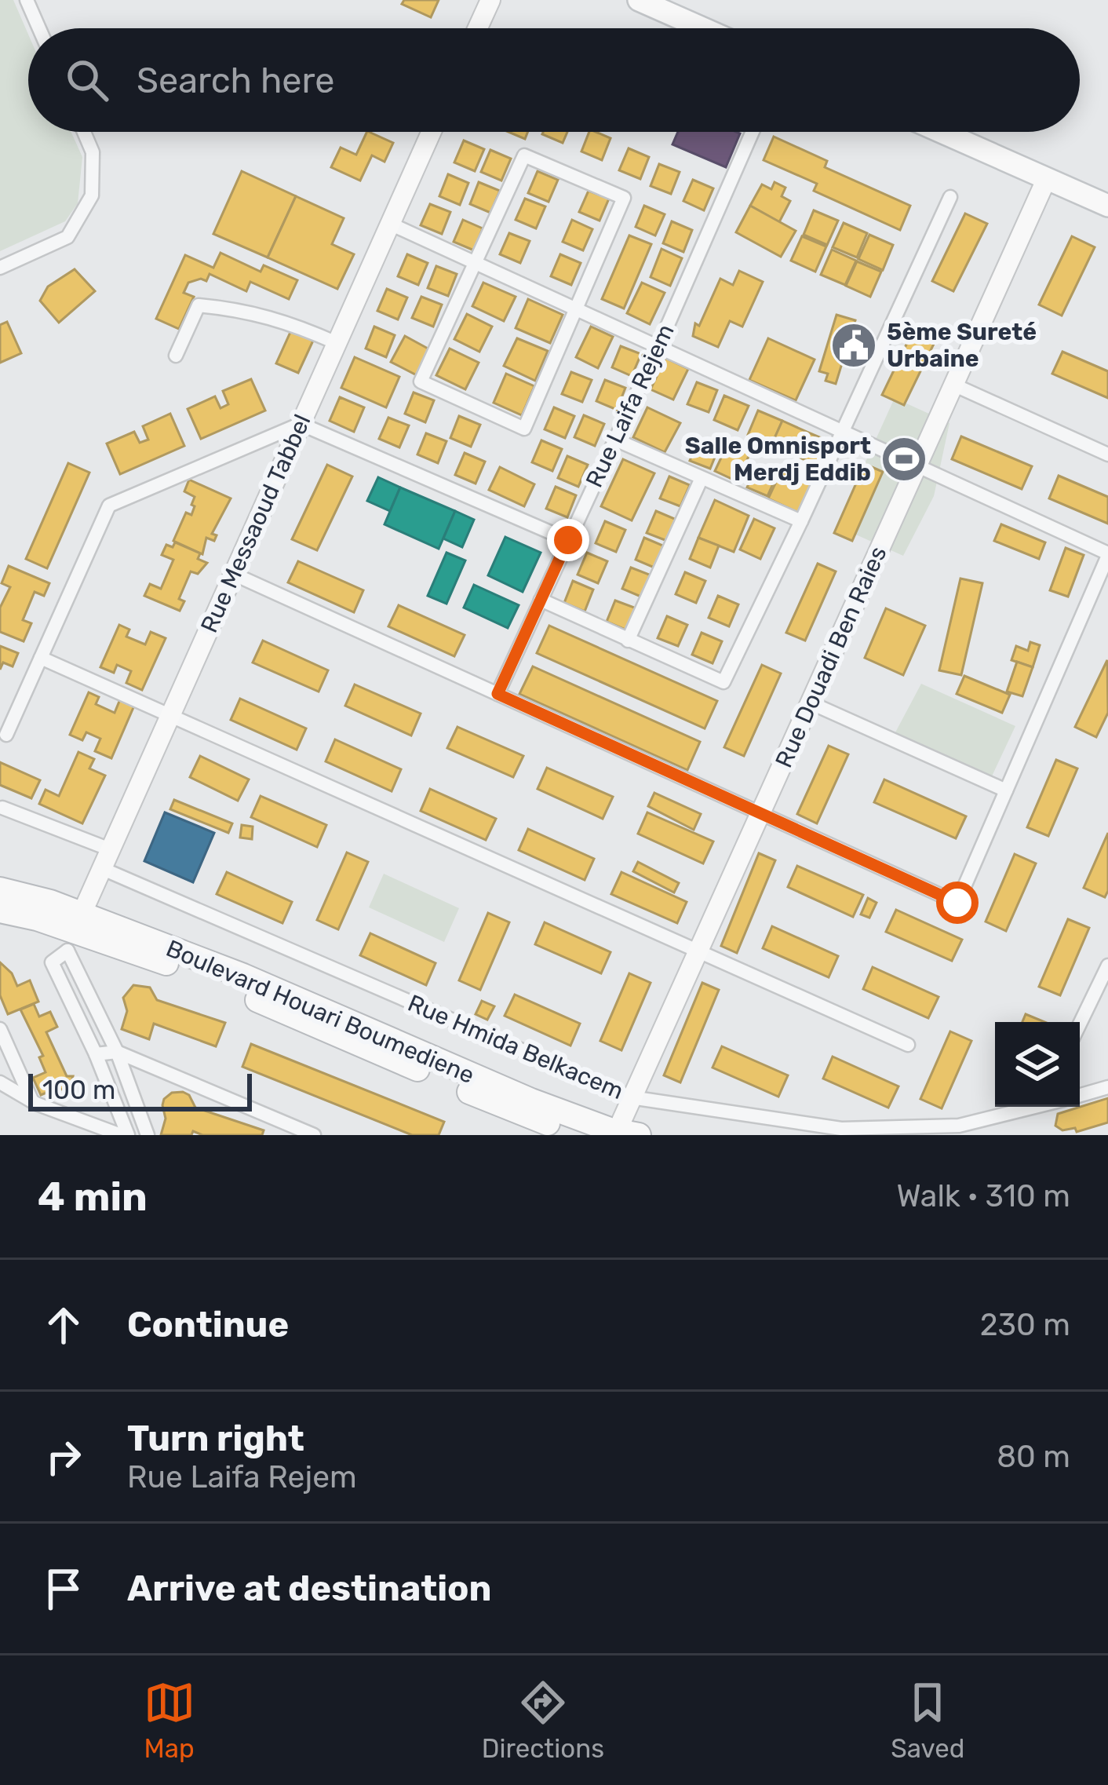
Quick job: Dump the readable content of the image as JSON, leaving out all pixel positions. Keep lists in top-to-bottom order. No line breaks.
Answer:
{"streets":{"highway":["Boulevard Houari Boumediene"],"street":["Rue Laifa Rejem","Rue Messaoud Tabbel","Rue Douadi Ben Raies","Rue Hmida Belkacem"]},"crossings":[["Rue Messaoud Tabbel","Boulevard Houari Boumediene"],["Rue Messaoud Tabbel","Rue Hmida Belkacem"],["Rue Douadi Ben Raies","Boulevard Houari Boumediene"],["Rue Douadi Ben Raies","Rue Hmida Belkacem"]],"places":{"public building":["5ème Sureté Urbaine"],"sports":["Salle Omnisport Merdj Eddib"]},"scale_bar":"100 m","page":{"search":"Search here","scale":"100 m","heading":["4 min","Walk · 310 m"],"list":[["Continue","230 m"],["Turn right","Rue Laifa Rejem","80 m"],"Arrive at destination"],"nav":["Map","Directions","Saved"]}}
